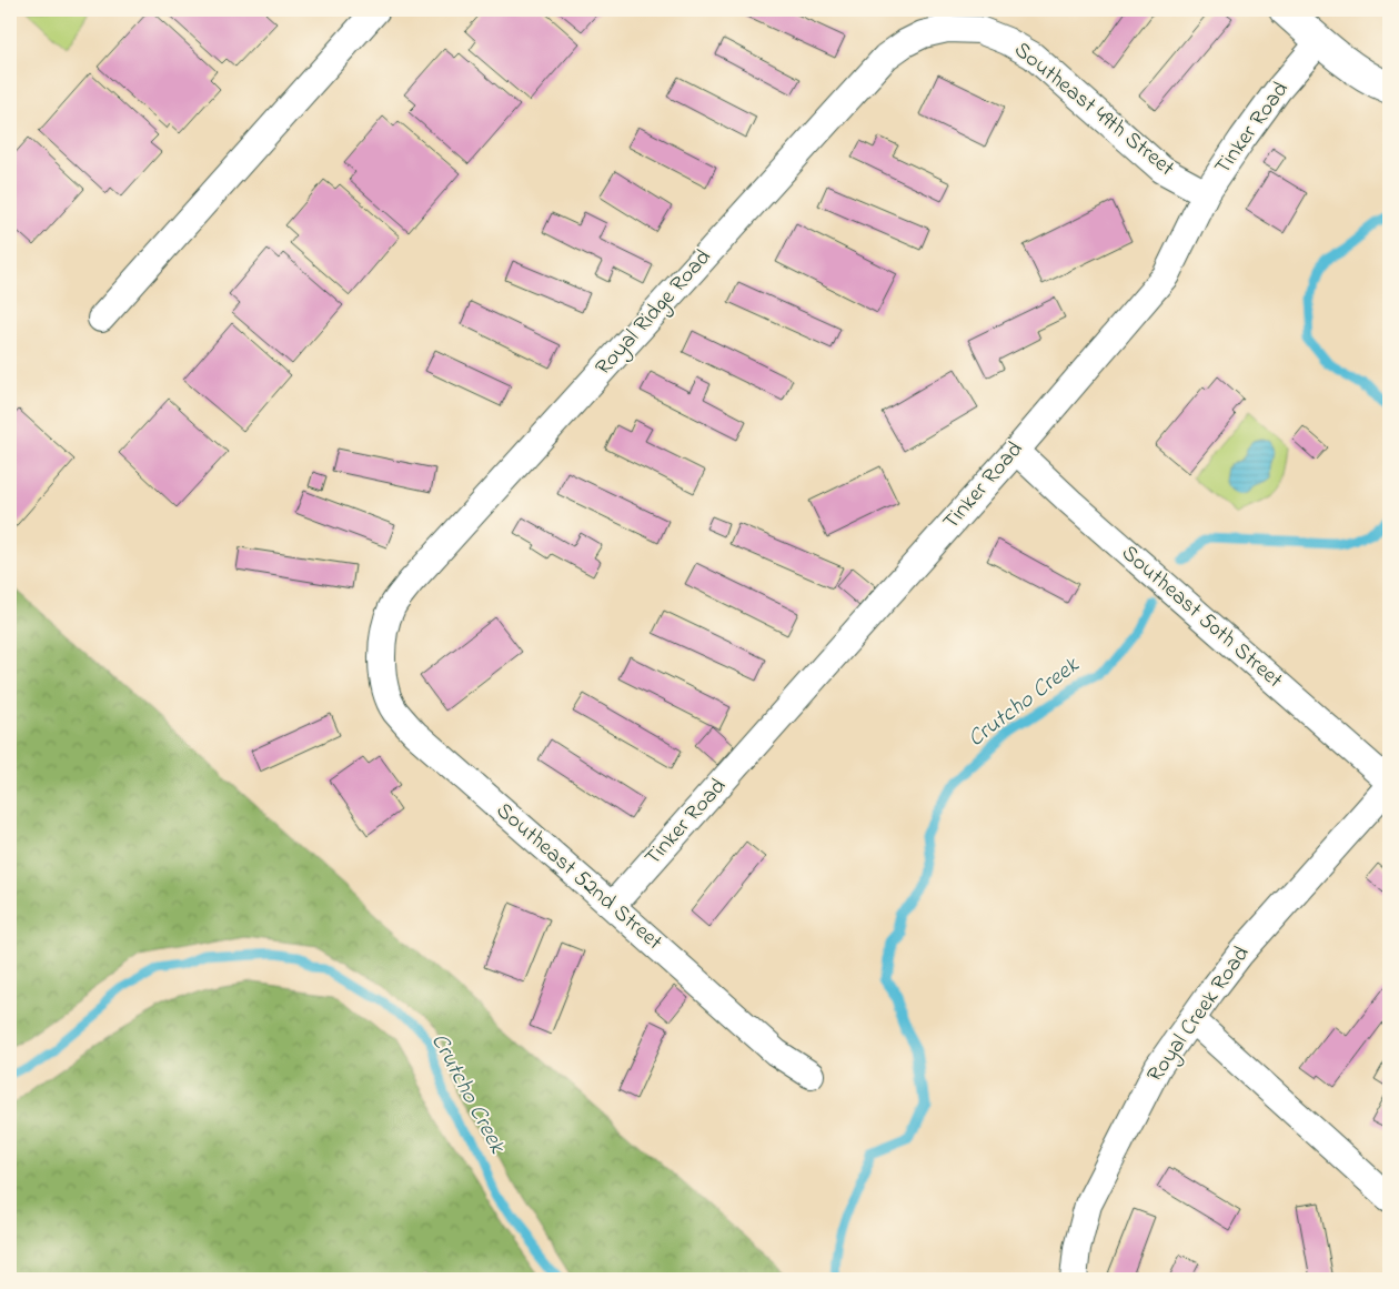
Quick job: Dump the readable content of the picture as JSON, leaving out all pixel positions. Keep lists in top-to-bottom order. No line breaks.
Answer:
{"streets":{"street":["Southeast 49th Street","Tinker Road","Royal Ridge Road","Southeast 50th Street","Southeast 52nd Street","Royal Creek Road"]},"crossings":[["Southeast 49th Street","Tinker Road"],["Southeast 49th Street","Royal Ridge Road"],["Tinker Road","Southeast 50th Street"],["Tinker Road","Southeast 52nd Street"],["Royal Ridge Road","Southeast 52nd Street"]],"water":["Crutcho Creek"]}
